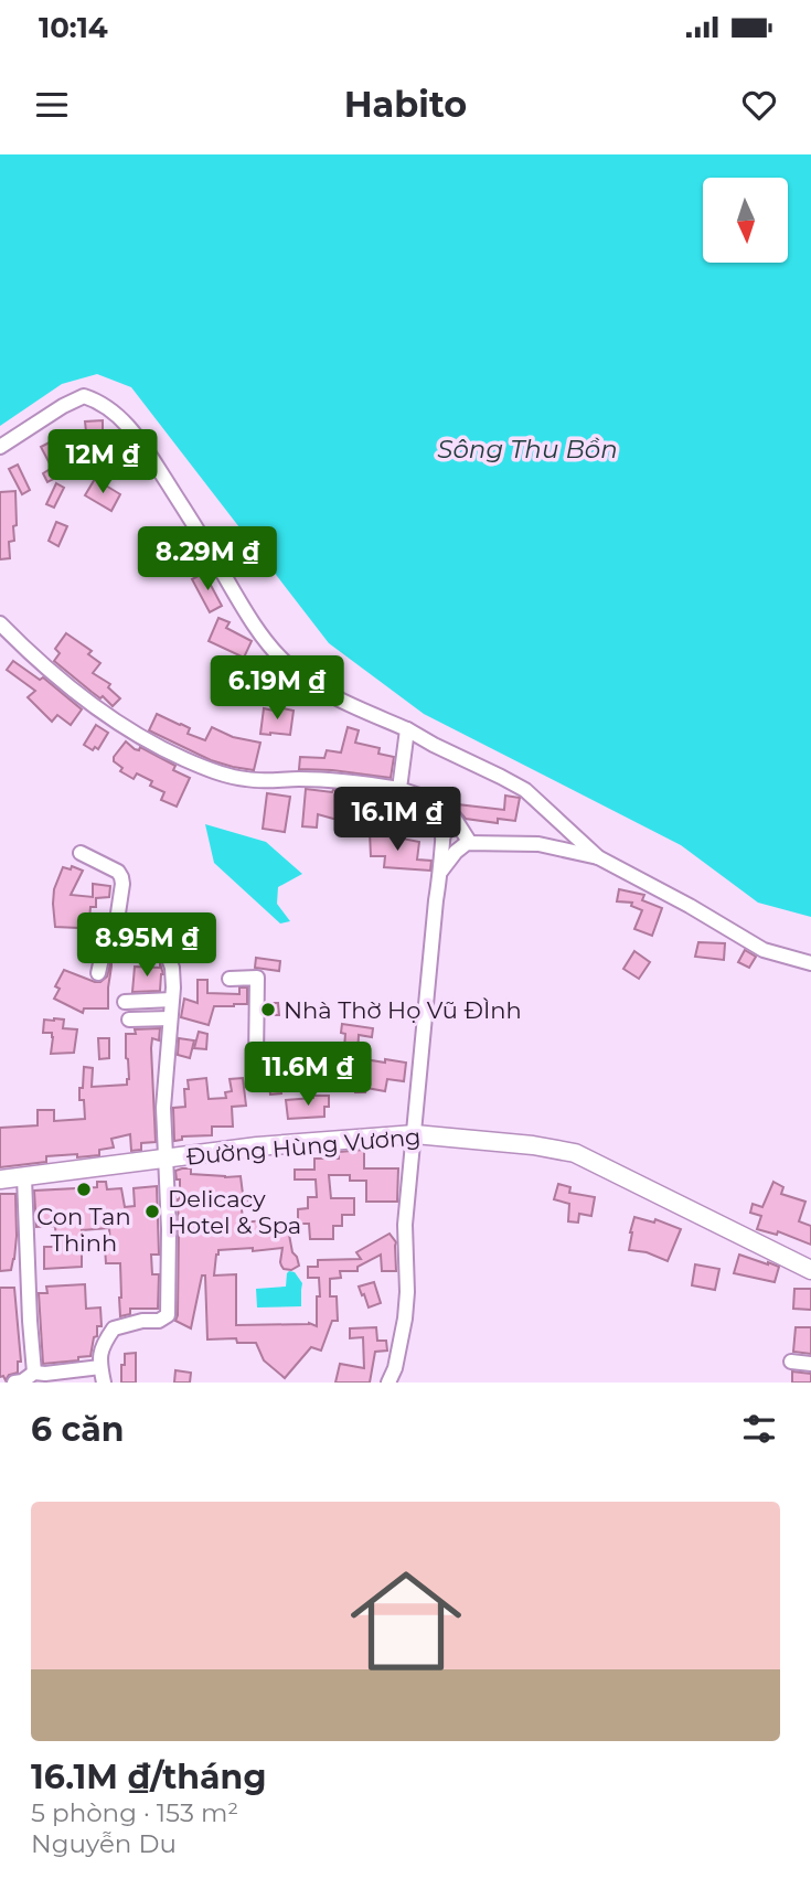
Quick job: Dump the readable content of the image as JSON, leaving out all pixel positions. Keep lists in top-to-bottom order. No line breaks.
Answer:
{"streets":{"main road":["Đường Hùng Vương"]},"water":["Sông Thu Bồn"],"places":["Nhà Thờ Họ Vũ ĐÌnh","Con Tan Thinh","Delicacy Hotel & Spa"],"north":"bottom","page":{"status":"10:14","header":"Habito","price":["12M ₫","8.29M ₫","6.19M ₫","16.1M ₫","8.95M ₫","11.6M ₫"],"heading":"6 căn","list":[{"name":"16.1M ₫/tháng","note":"5 phòng · 153 m² · Nguyễn Du"}]}}
